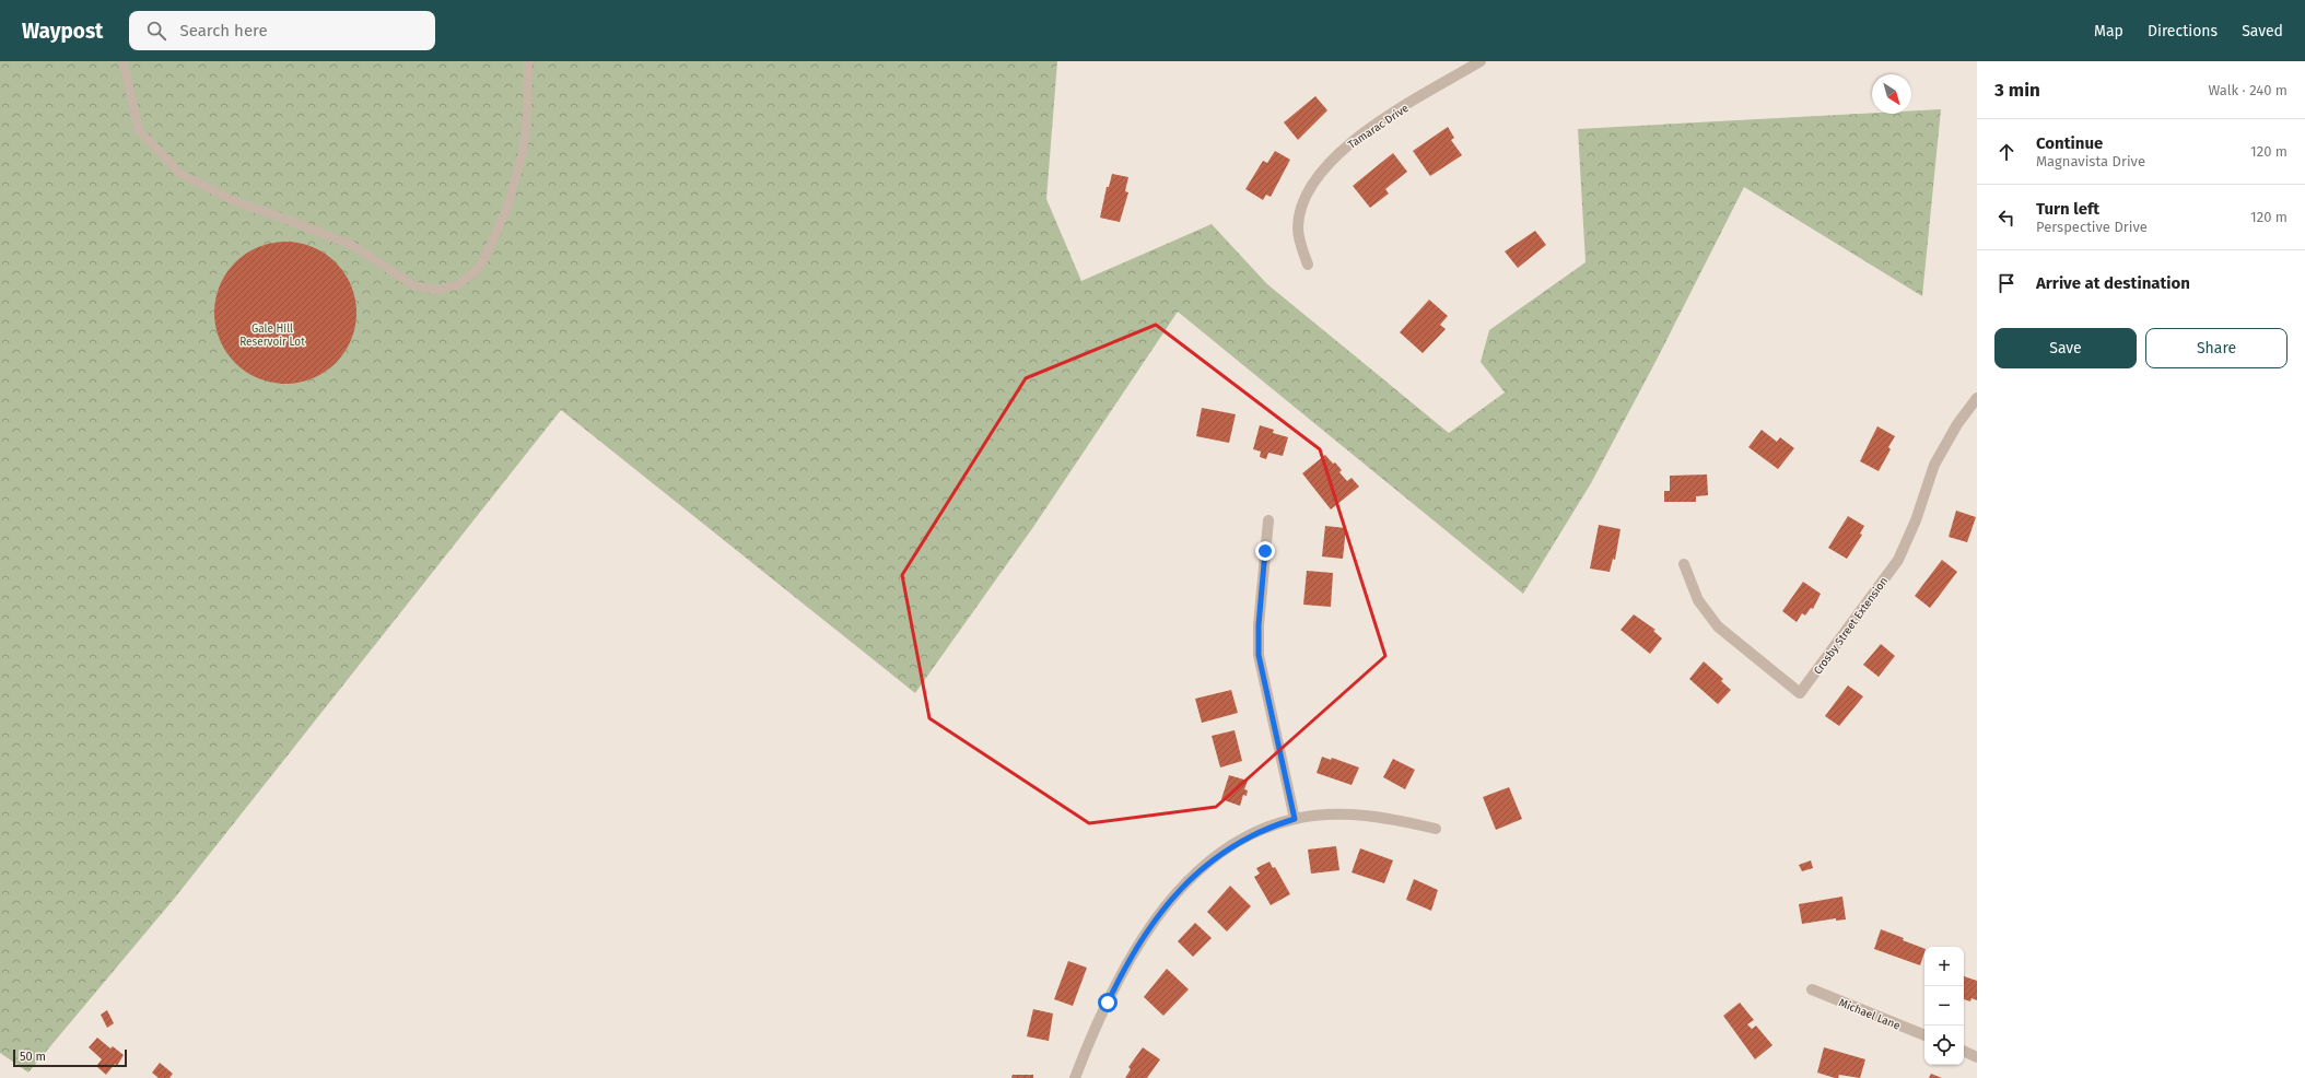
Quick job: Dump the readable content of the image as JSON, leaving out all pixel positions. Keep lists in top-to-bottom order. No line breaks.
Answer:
{"streets":{"street":["Tamarac Drive","Crosby Street Extension","Michael Lane"]},"parks":["Gale Hill Reservoir Lot"],"scale_bar":"50 m","north":"bottom right","page":{"header":"Waypost","search":"Search here","nav":["Map","Directions","Saved"],"heading":["3 min","Walk · 240 m"],"list":[["Continue","Magnavista Drive","120 m"],["Turn left","Perspective Drive","120 m"],"Arrive at destination"],"buttons":["Save","Share"],"map_buttons":["+","−"],"scale":"50 m"}}
